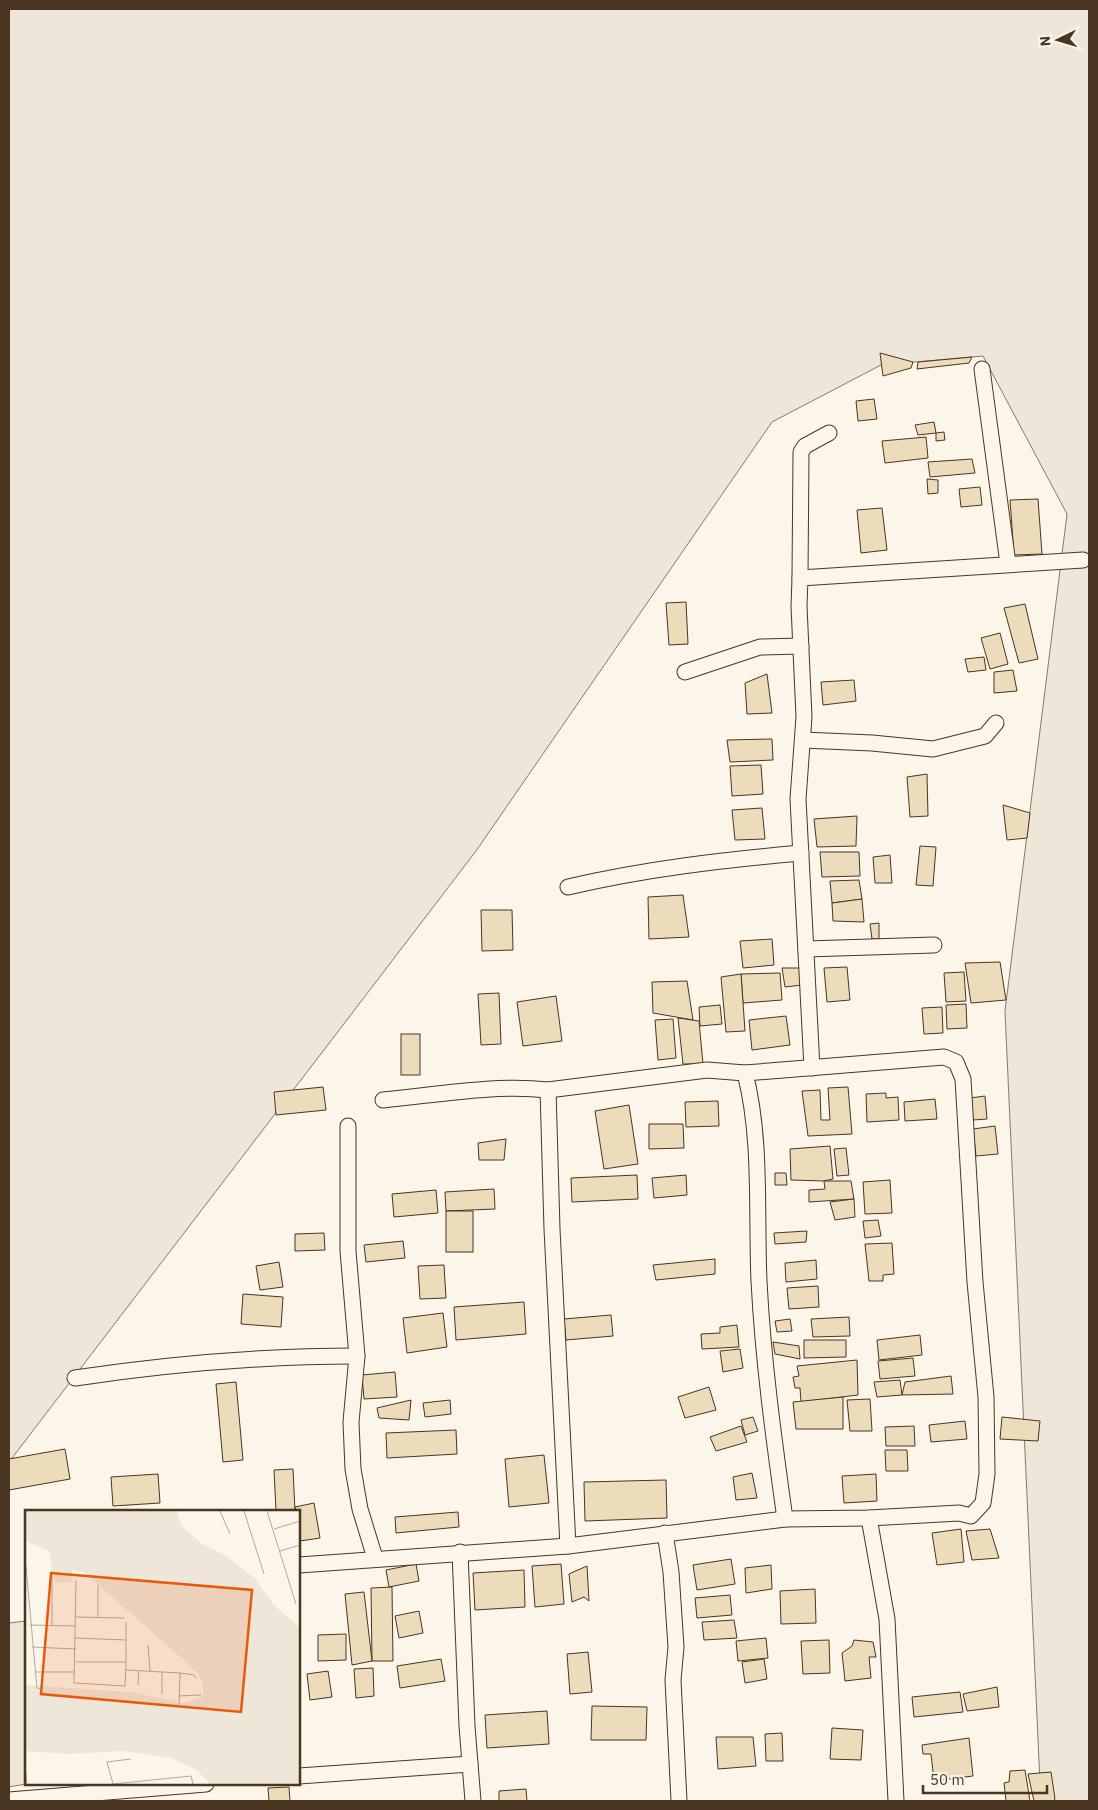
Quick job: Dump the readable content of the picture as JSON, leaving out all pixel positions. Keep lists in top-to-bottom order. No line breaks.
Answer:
{"scale_bar":"50 m","north":"left"}
